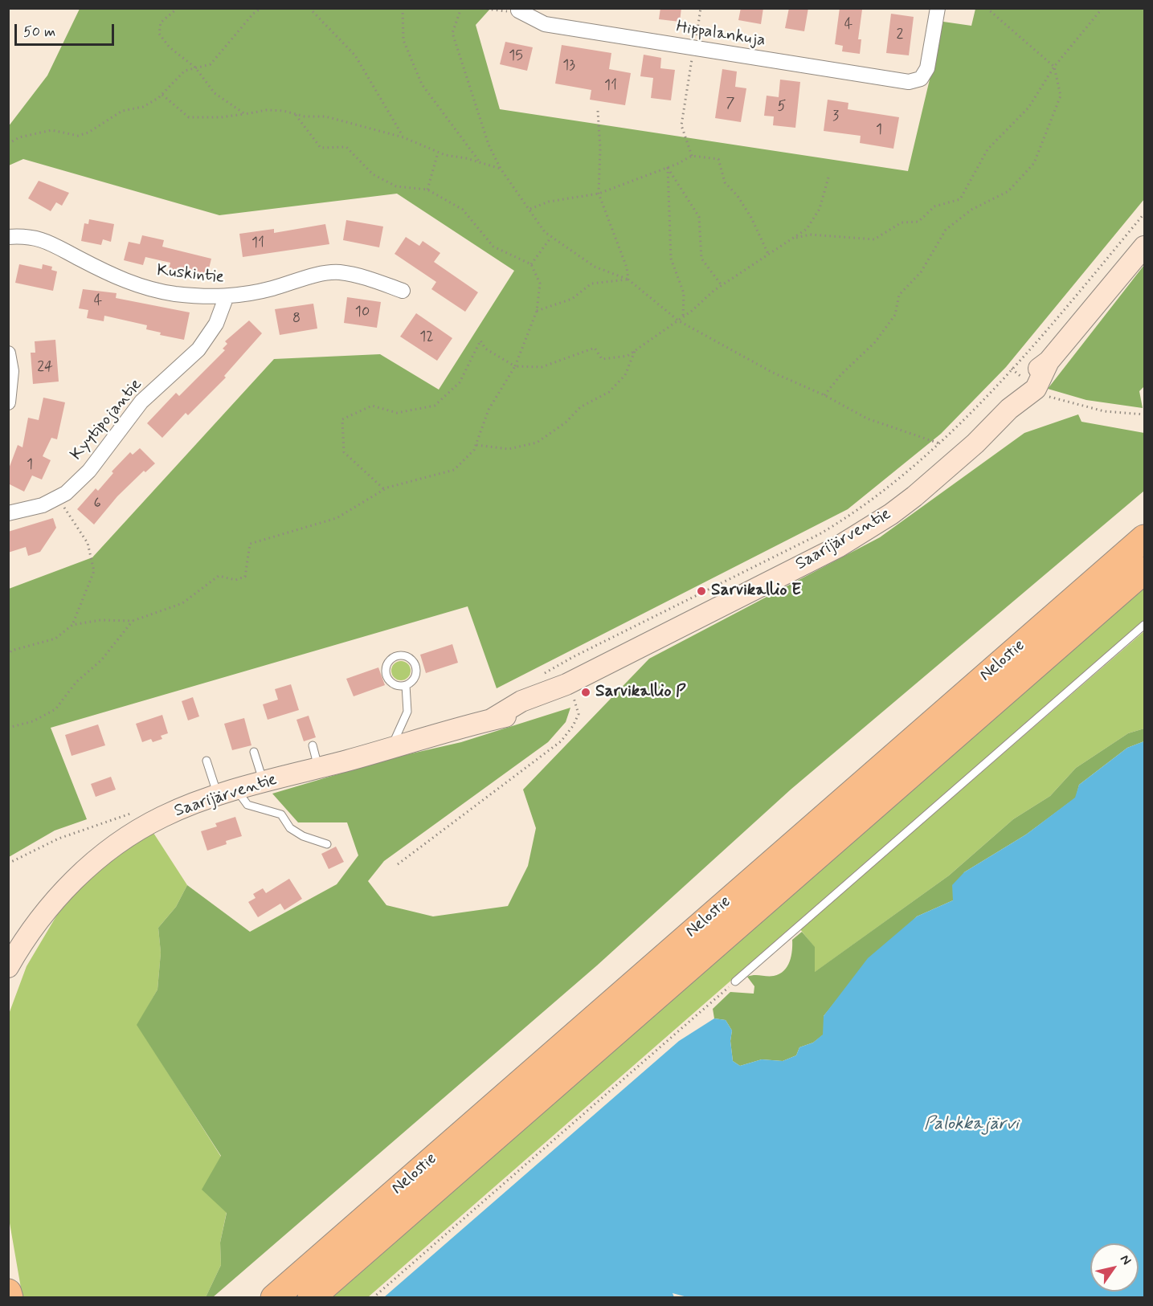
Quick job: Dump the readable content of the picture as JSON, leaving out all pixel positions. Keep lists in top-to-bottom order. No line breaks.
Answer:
{"streets":{"highway":["Nelostie"],"main road":["Saarijärventie"],"street":["Hippalankuja","Kuskintie","Kyytipojantie"]},"crossings":[["Kuskintie","Kyytipojantie"]],"water":["Palokkajärvi"],"places":["Sarvikallio E","Sarvikallio P"],"house_numbers":["4","2","15","13","11","7","5","3","1","11","4","10","8","12","24","1","6"],"scale_bar":"50 m","north":"top right"}
